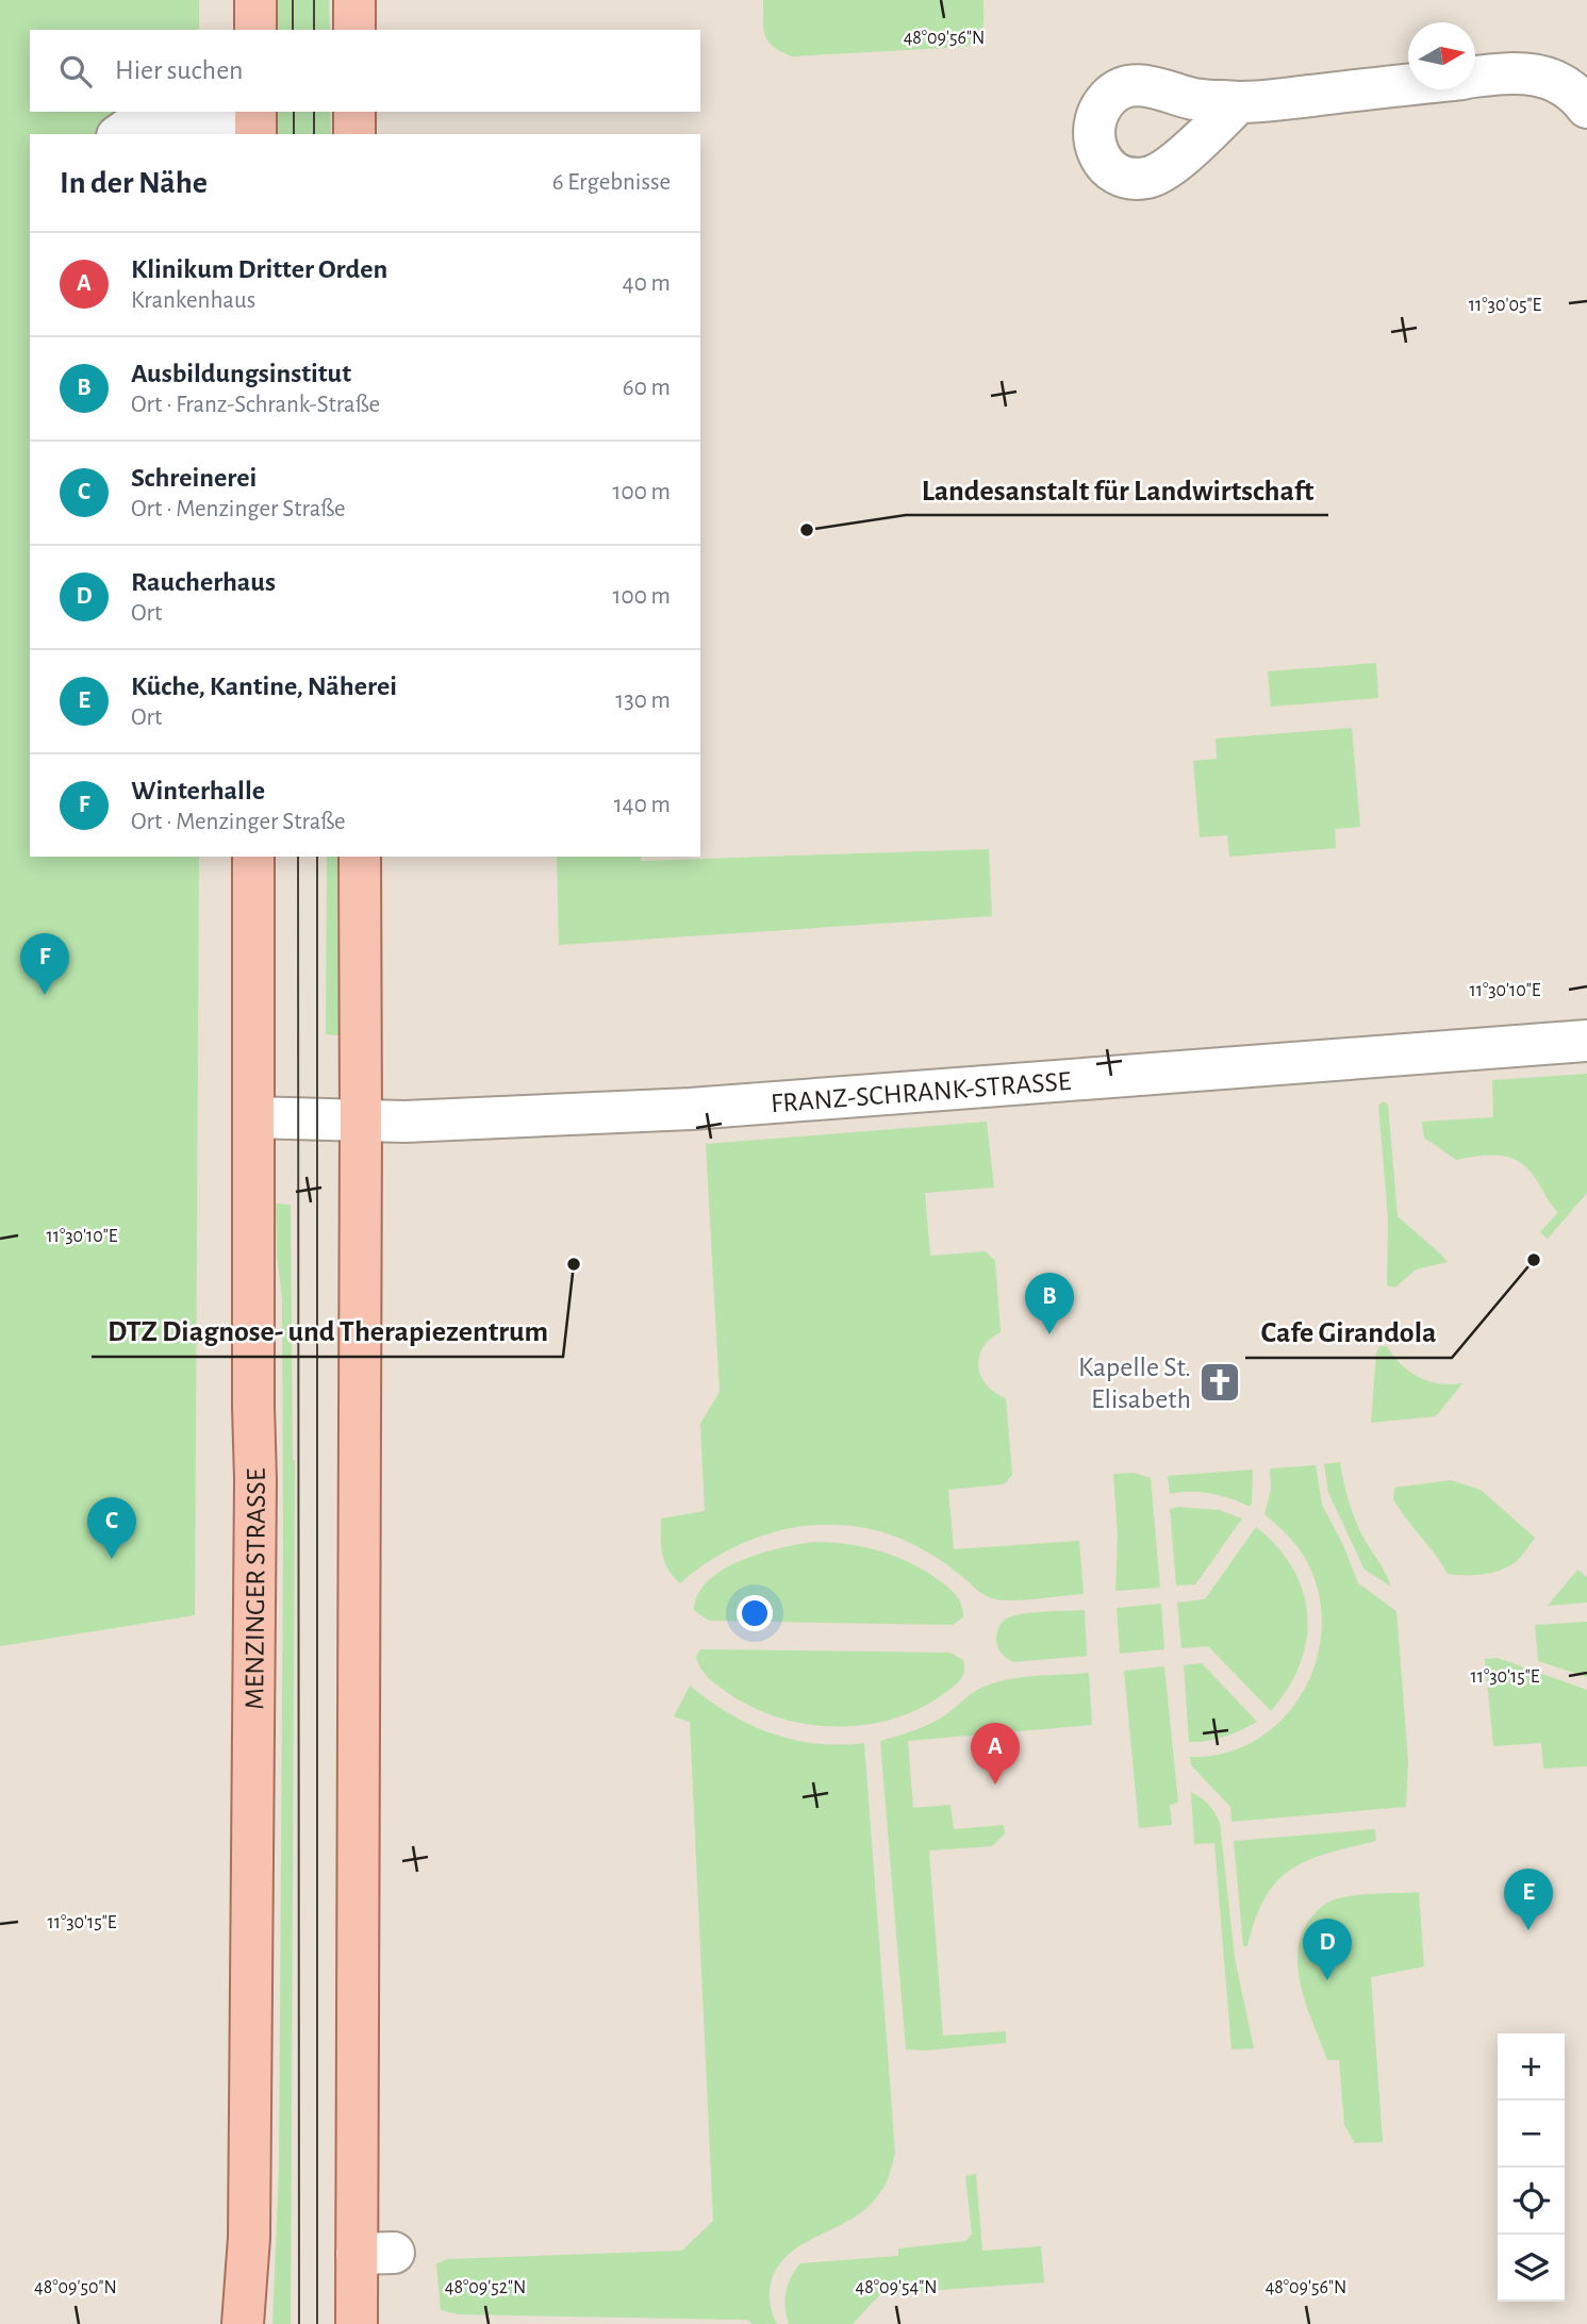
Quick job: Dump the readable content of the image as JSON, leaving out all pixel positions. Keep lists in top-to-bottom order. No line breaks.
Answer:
{"streets":{"main road":["MENZINGER STRASSE"],"street":["FRANZ-SCHRANK-STRASSE"]},"crossings":[["FRANZ-SCHRANK-STRASSE","MENZINGER STRASSE"]],"places":{"other":["Landesanstalt für Landwirtschaft","Cafe Girandola","DTZ Diagnose- und Therapiezentrum"],"church":["Kapelle St. Elisabeth"]},"north":"right","page":{"search":"Hier suchen","heading":["In der Nähe","6 Ergebnisse"],"list":[{"mark":"A","name":"Klinikum Dritter Orden","note":"Krankenhaus","value":"40 m"},{"mark":"B","name":"Ausbildungsinstitut","note":"Ort · Franz-Schrank-Straße","value":"60 m"},{"mark":"C","name":"Schreinerei","note":"Ort · Menzinger Straße","value":"100 m"},{"mark":"D","name":"Raucherhaus","note":"Ort","value":"100 m"},{"mark":"E","name":"Küche, Kantine, Näherei","note":"Ort","value":"130 m"},{"mark":"F","name":"Winterhalle","note":"Ort · Menzinger Straße","value":"140 m"}],"pins":["F","B","C","A","E","D"],"map_buttons":["+","−"]},"coordinates":["48°09'56\"N","11°30'05\"E","11°30'10\"E","11°30'15\"E","48°09'50\"N","48°09'52\"N","48°09'54\"N"]}
